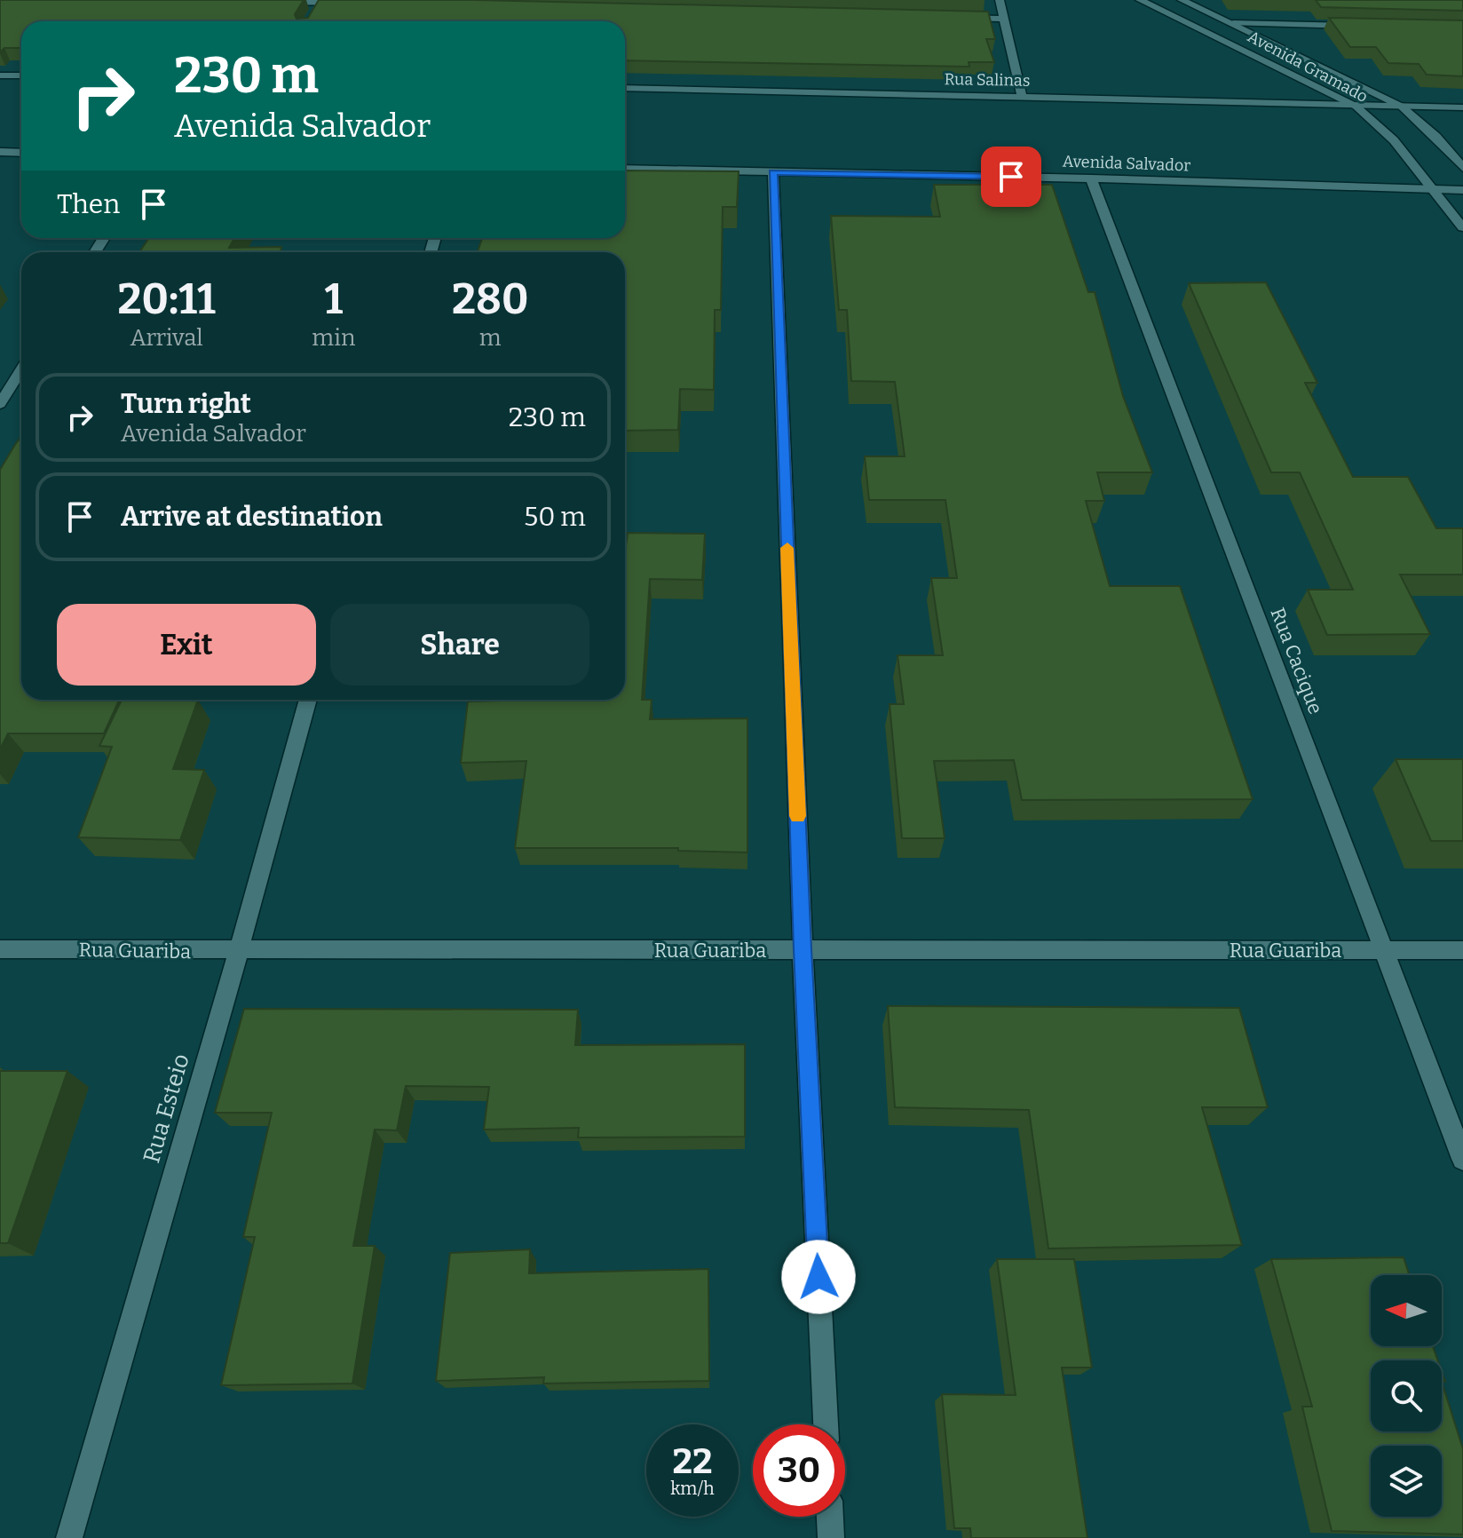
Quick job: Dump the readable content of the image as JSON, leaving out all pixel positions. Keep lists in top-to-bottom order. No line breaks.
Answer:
{"streets":{"street":["Avenida Gramado","Rua Salinas","Avenida Salvador","Rua Cacique","Rua Guariba","Rua Esteio"]},"crossings":[["Avenida Gramado","Rua Salinas"],["Avenida Gramado","Avenida Salvador"],["Avenida Salvador","Rua Cacique"],["Rua Cacique","Rua Guariba"],["Rua Guariba","Rua Esteio"]],"north":"left","page":{"turn":["230 m","Avenida Salvador"],"then":"Then","eta":["20:11","Arrival","1","min","280","m"],"list":[{"name":"Turn right","note":"Avenida Salvador","value":"230 m"},{"name":"Arrive at destination","value":"50 m"}],"buttons":["Exit","Share"],"speed":"22 km/h","limit":"30"}}
